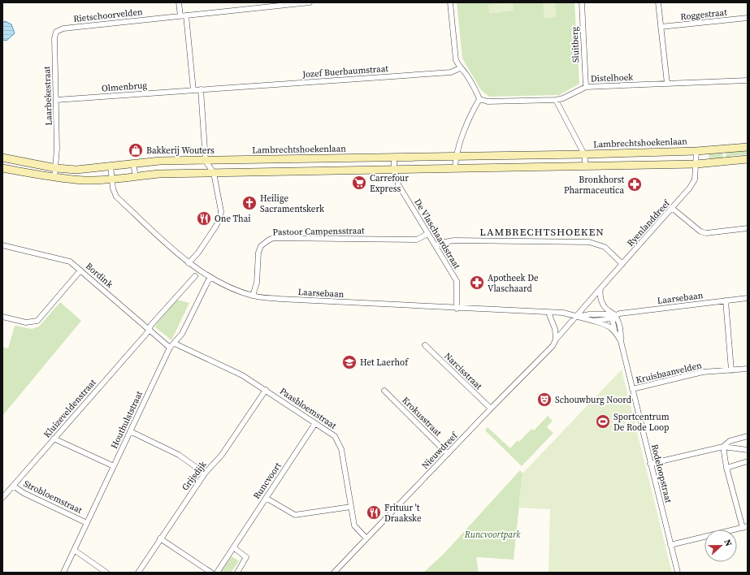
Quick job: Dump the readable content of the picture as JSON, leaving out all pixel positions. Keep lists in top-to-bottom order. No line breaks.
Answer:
{"streets":{"street":["Roggestraat","Rietschoorvelden","Sluitberg","Jozef Buerbaumstraat","Distelhoek","Olmenbrug","Laarbekestraat","Lambrechtshoekenlaan","Ryenlanddreef","Pastoor Campensstraat","De Vlaschaardstraat","Bordink","Laarsebaan","Narcisstraat","Kruisbaanvelden","Kluizeveldenstraat","Paasbloemstraat","Krokusstraat","Houthulststraat","Nieuwdreef","Rodeloopstraat","Grijsdijk","Runcvoort","Strobloemstraat"]},"crossings":[["Rietschoorvelden","Laarbekestraat"],["Sluitberg","Distelhoek"],["Jozef Buerbaumstraat","Olmenbrug"],["Olmenbrug","Laarbekestraat"],["Laarbekestraat","Lambrechtshoekenlaan"],["Lambrechtshoekenlaan","Ryenlanddreef"],["Ryenlanddreef","Laarsebaan"],["Ryenlanddreef","Nieuwdreef"],["Pastoor Campensstraat","De Vlaschaardstraat"],["Pastoor Campensstraat","Laarsebaan"],["De Vlaschaardstraat","Laarsebaan"],["Bordink","Kluizeveldenstraat"],["Bordink","Houthulststraat"],["Laarsebaan","Houthulststraat"],["Laarsebaan","Nieuwdreef"],["Laarsebaan","Rodeloopstraat"],["Narcisstraat","Nieuwdreef"],["Kruisbaanvelden","Rodeloopstraat"],["Kluizeveldenstraat","Strobloemstraat"],["Paasbloemstraat","Houthulststraat"],["Paasbloemstraat","Nieuwdreef"],["Paasbloemstraat","Grijsdijk"],["Paasbloemstraat","Runcvoort"],["Krokusstraat","Nieuwdreef"],["Houthulststraat","Strobloemstraat"]],"districts":["LAMBRECHTSHOEKEN"],"parks":["Runcvoortpark"],"places":{"shop":["Bakkerij Wouters"],"supermarket":["Carrefour Express"],"pharmacy":["Bronkhorst Pharmaceutica","Apotheek De Vlaschaard"],"church":["Heilige Sacramentskerk"],"restaurant":["One Thai","Frituur 't Draakske"],"school or university":["Het Laerhof"],"theatre":["Schouwburg Noord"],"sports":["Sportcentrum De Rode Loop"]},"north":"right"}
